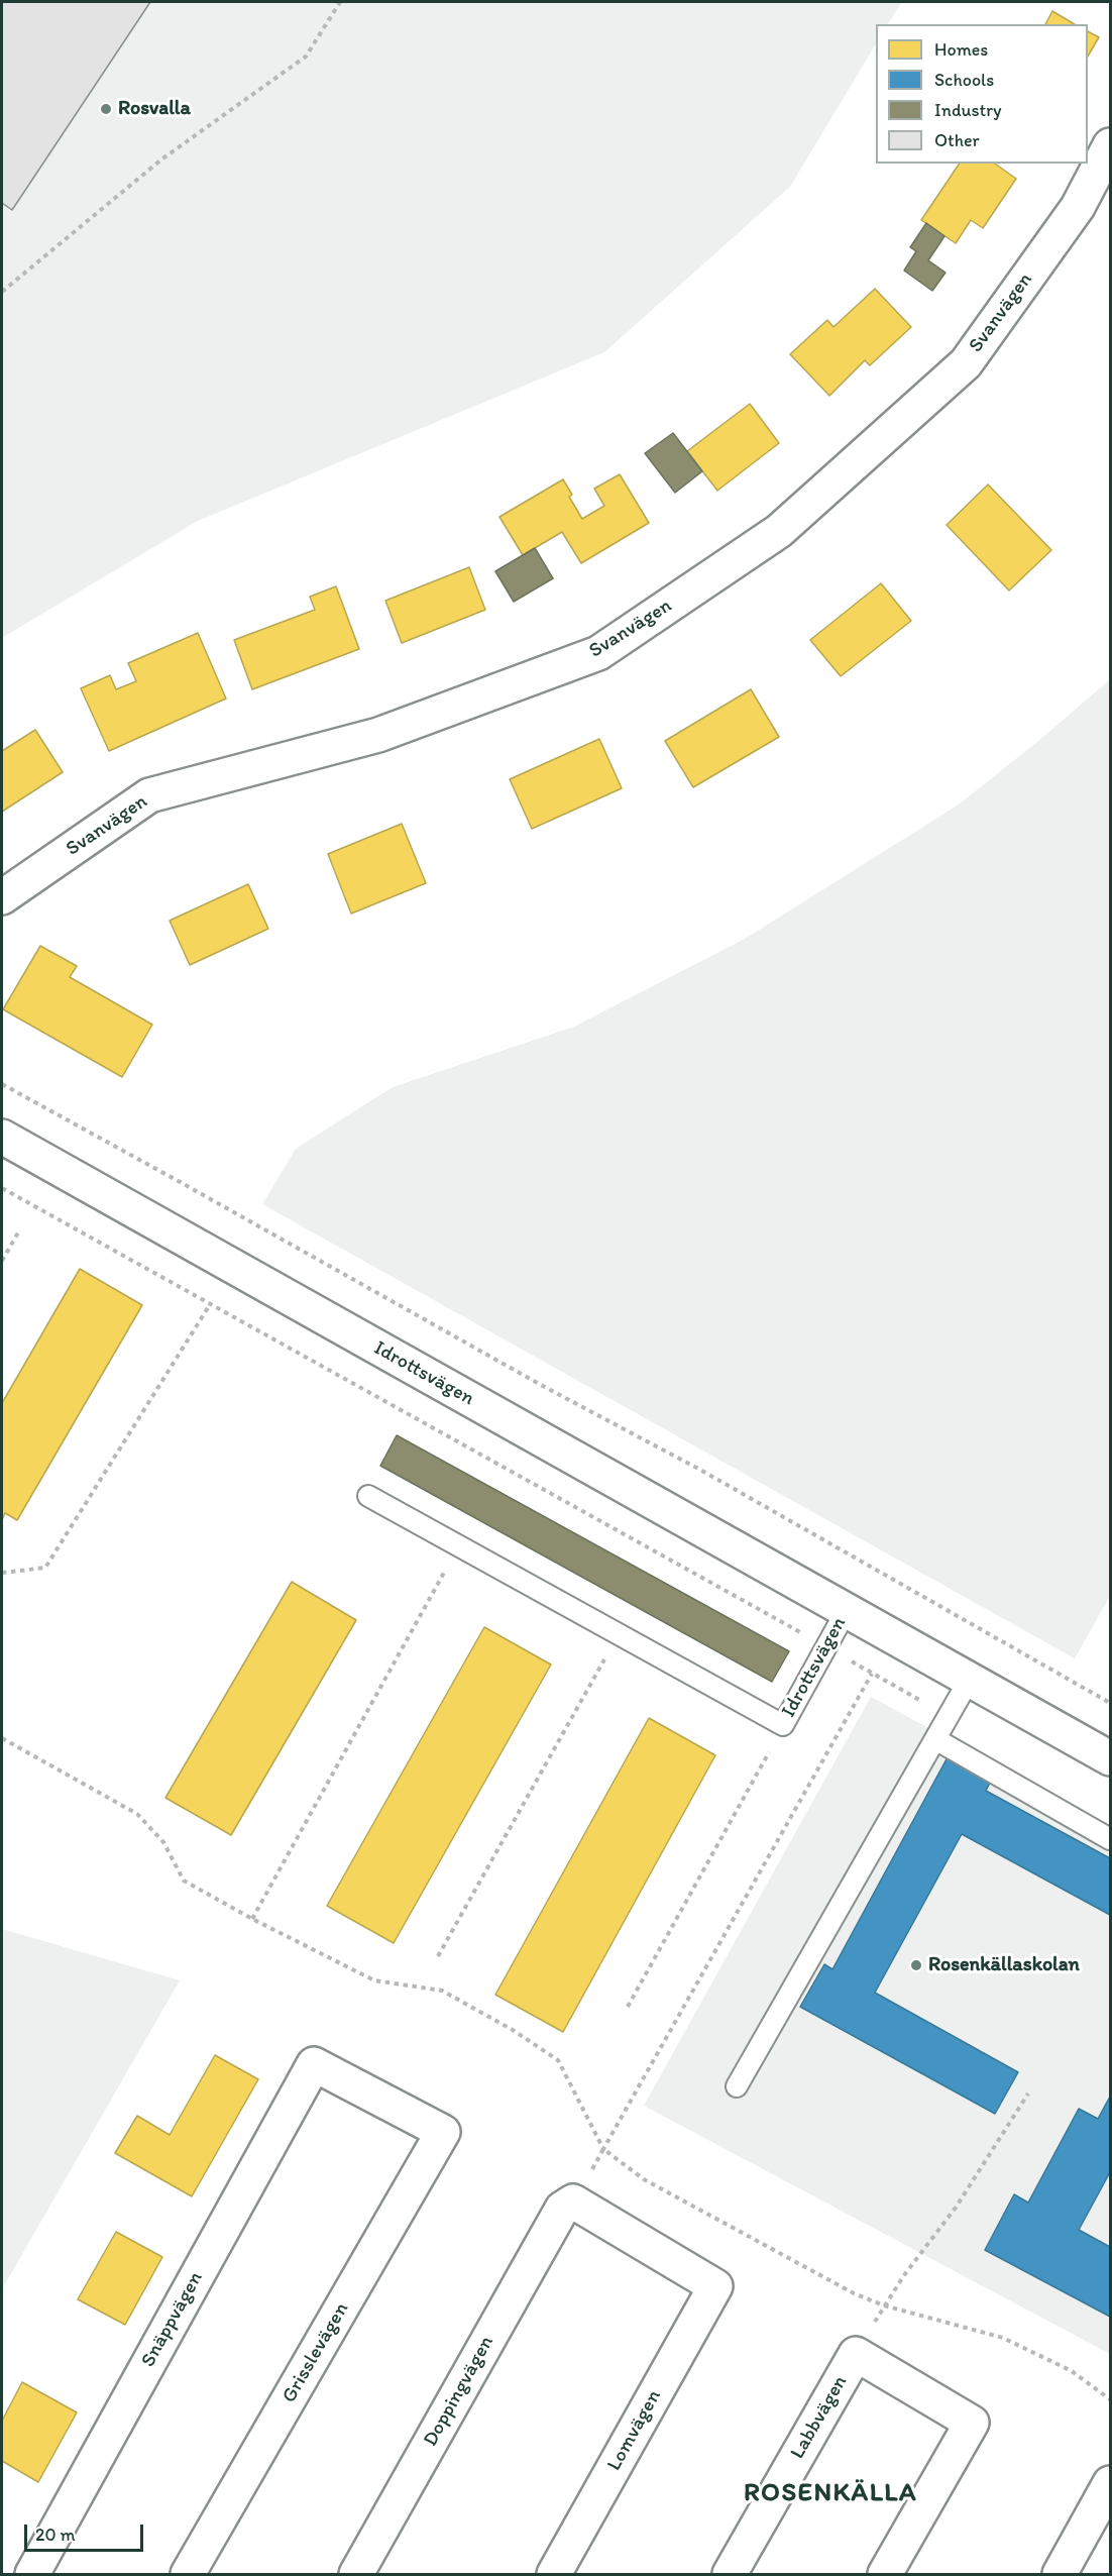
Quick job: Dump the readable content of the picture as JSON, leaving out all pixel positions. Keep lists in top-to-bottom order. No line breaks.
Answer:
{"streets":{"street":["Svanvägen","Idrottsvägen","Snäppvägen","Grisslevägen","Doppingvägen","Labbvägen","Lomvägen"]},"crossings":[["Snäppvägen","Grisslevägen"],["Doppingvägen","Lomvägen"]],"districts":["ROSENKÄLLA"],"places":["Rosvalla","Rosenkällaskolan"],"legend":["Homes","Schools","Industry","Other"],"scale_bar":"20 m"}
